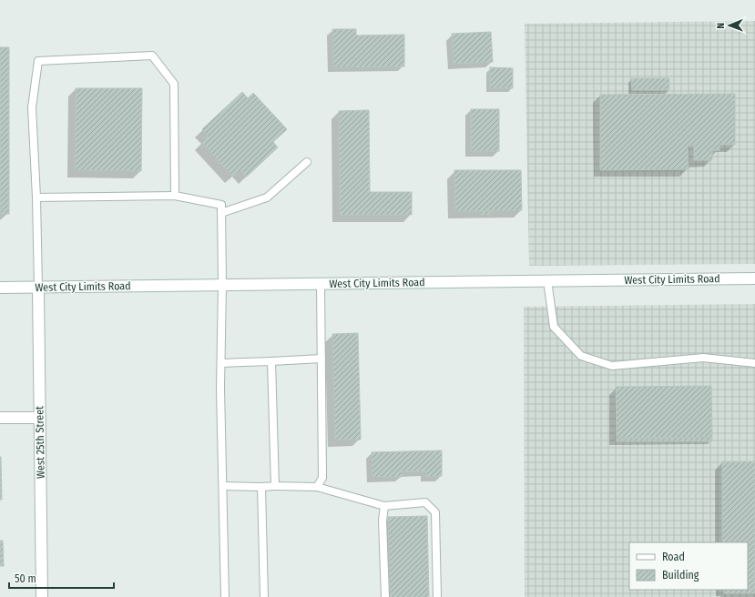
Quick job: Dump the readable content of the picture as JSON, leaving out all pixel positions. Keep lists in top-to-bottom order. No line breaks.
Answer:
{"streets":{"street":["West City Limits Road","West 25th Street"]},"crossings":[["West City Limits Road","West 25th Street"]],"legend":["Road","Building"],"scale_bar":"50 m","north":"left"}
